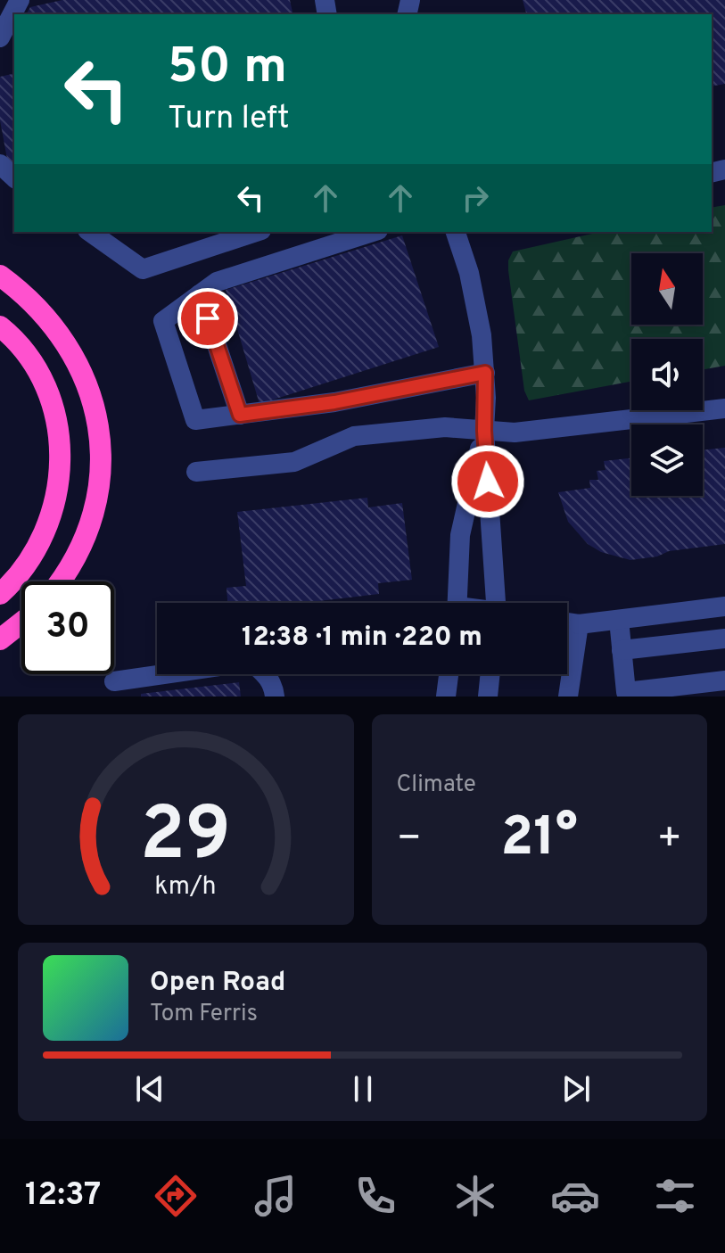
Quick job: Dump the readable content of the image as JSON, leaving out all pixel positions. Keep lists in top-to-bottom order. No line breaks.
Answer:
{"north":"top","page":{"turn":["50 m","Turn left"],"limit":"30","trip":"12:38 · 1 min · 220 m","tile":"Climate","heat":["−","21°","+"],"song":["Open Road","Tom Ferris"],"tabs":"12:37","gauge":["29","km/h"]}}
